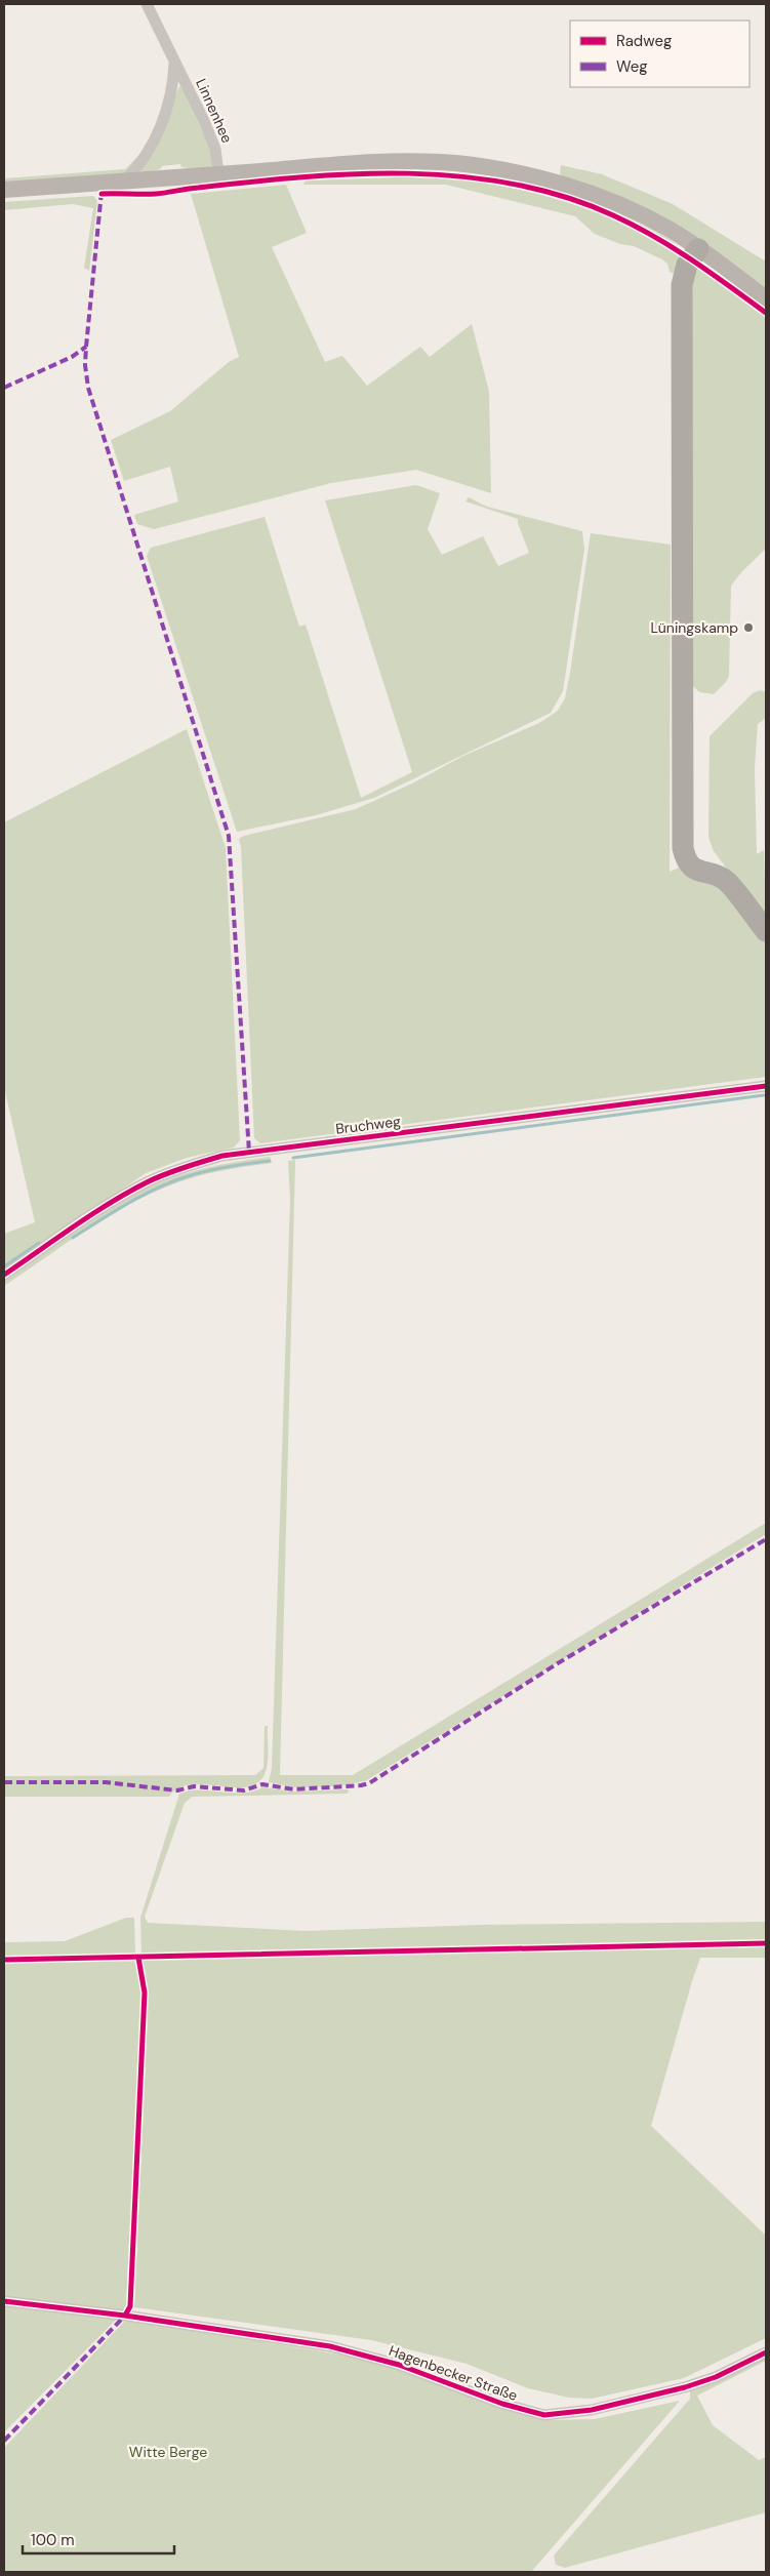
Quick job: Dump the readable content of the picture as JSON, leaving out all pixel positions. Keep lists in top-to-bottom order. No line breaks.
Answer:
{"streets":{"street":["Linnenhee","Bruchweg","Hagenbecker Straße"]},"parks":["Witte Berge"],"places":["Lüningskamp"],"legend":["Radweg","Weg"],"scale_bar":"100 m"}
